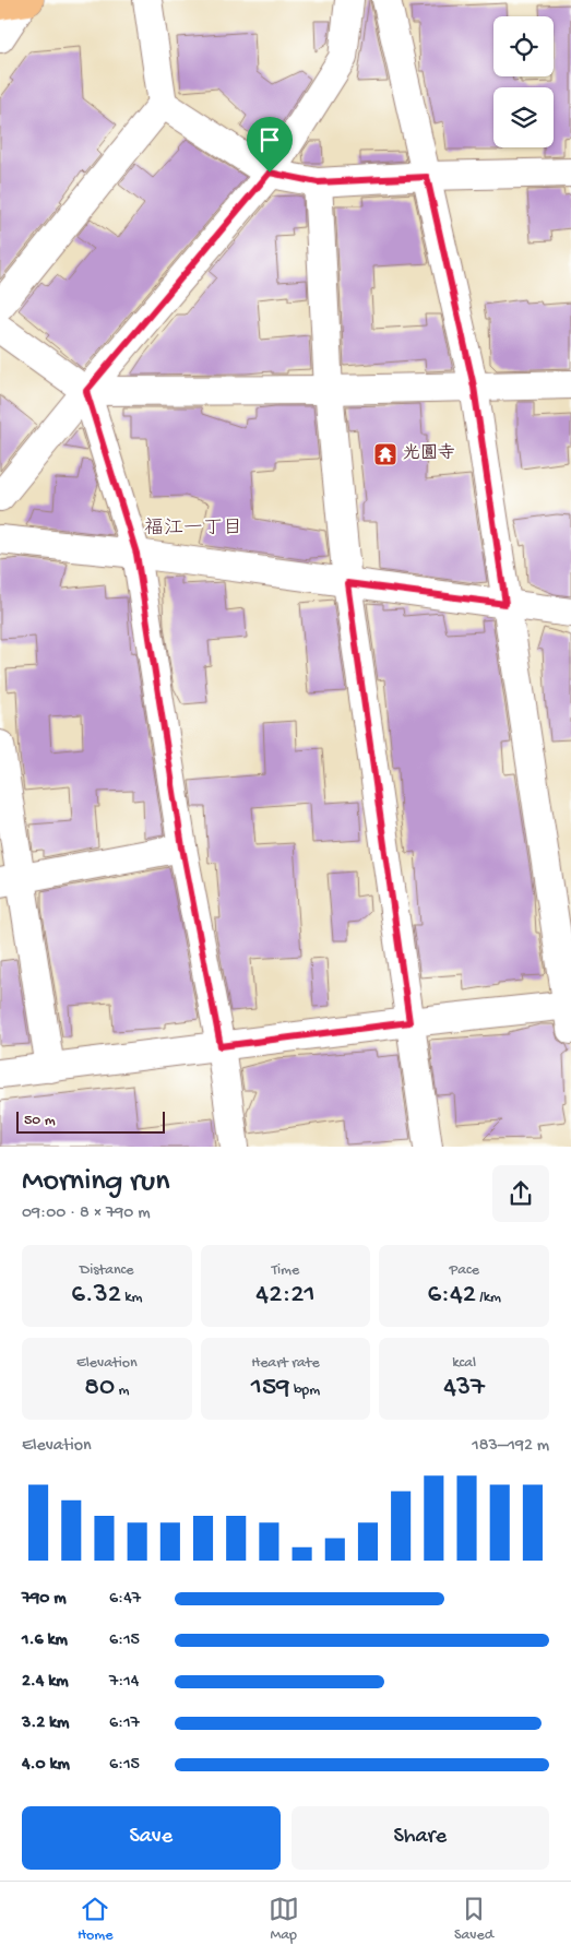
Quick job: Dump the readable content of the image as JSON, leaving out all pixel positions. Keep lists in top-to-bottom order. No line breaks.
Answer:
{"districts":["福江一丁目"],"places":{"temple":["光圓寺"]},"scale_bar":"50 m","page":{"scale":"50 m","heading":["Morning run","09:00 · 8 × 790 m"],"stats":[["Distance","6.32 km"],["Time","42:21"],["Pace","6:42 /km"],["Elevation","80 m"],["Heart rate","159 bpm"],["kcal","437"]],"chart":["Elevation","183–192 m"],"list":[{"name":"790 m","note":"6:47"},{"name":"1.6 km","note":"6:15"},{"name":"2.4 km","note":"7:14"},{"name":"3.2 km","note":"6:17"},{"name":"4.0 km","note":"6:15"}],"buttons":["Save","Share"],"tabs":["Home","Map","Saved"]}}
